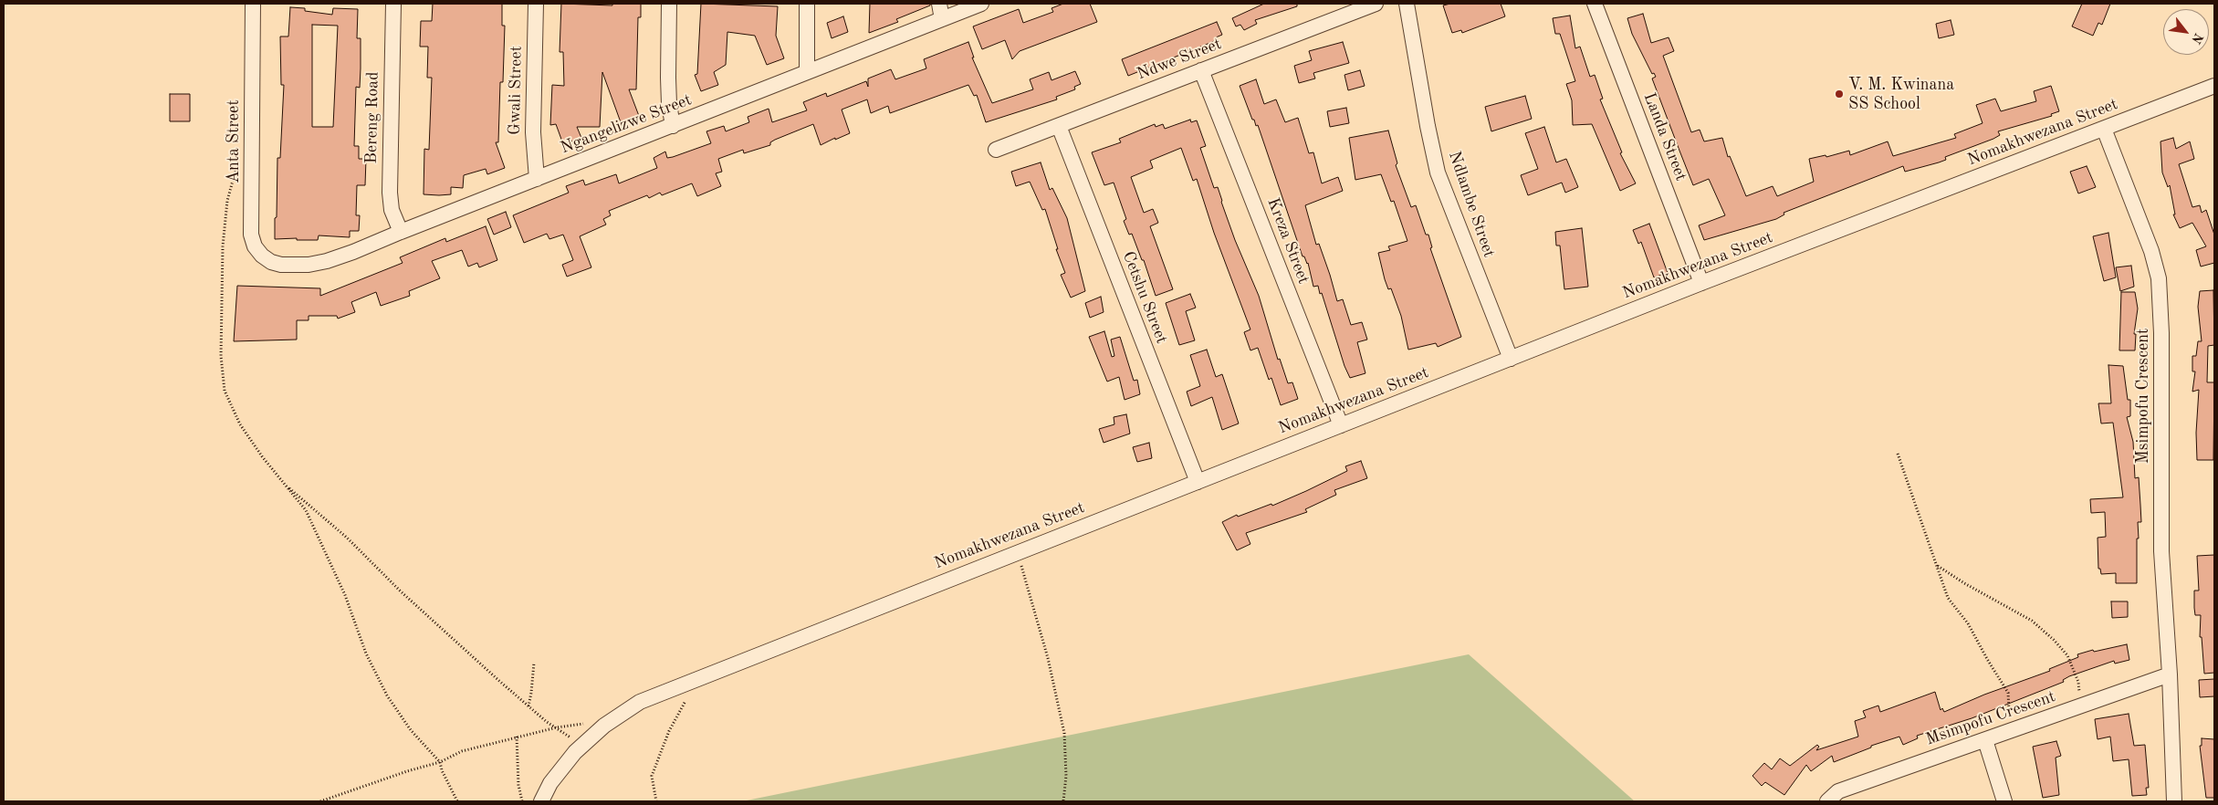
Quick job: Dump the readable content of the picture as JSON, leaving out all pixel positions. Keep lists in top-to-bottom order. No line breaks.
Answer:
{"streets":{"street":["Ndwe Street","Gwali Street","Bereng Road","Ngangelizwe Street","Nomakhwezana Street","Landa Street","Anta Street","Ndlambe Street","Kreza Street","Cetshu Street","Msimpofu Crescent"]},"crossings":[["Ndwe Street","Kreza Street"],["Ndwe Street","Cetshu Street"],["Gwali Street","Ngangelizwe Street"],["Bereng Road","Ngangelizwe Street"],["Ngangelizwe Street","Anta Street"],["Nomakhwezana Street","Landa Street"],["Nomakhwezana Street","Ndlambe Street"],["Nomakhwezana Street","Kreza Street"],["Nomakhwezana Street","Cetshu Street"],["Nomakhwezana Street","Msimpofu Crescent"]],"places":["V. M. Kwinana SS School"],"north":"bottom right"}
